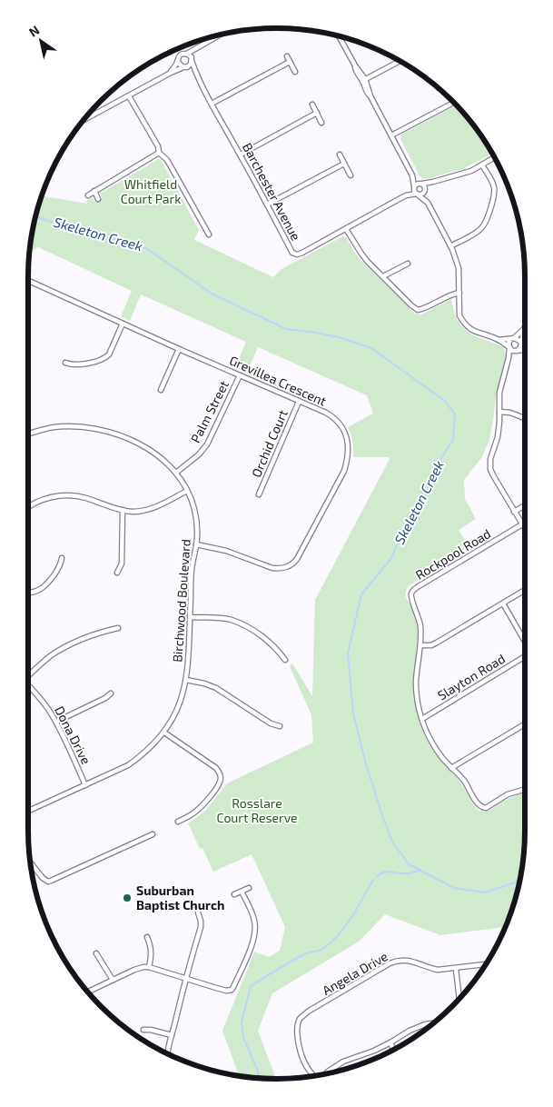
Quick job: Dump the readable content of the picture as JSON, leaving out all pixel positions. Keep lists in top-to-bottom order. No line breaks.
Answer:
{"streets":{"street":["Barchester Avenue","Grevillea Crescent","Palm Street","Orchid Court","Rockpool Road","Birchwood Boulevard","Slayton Road","Dona Drive","Angela Drive"]},"crossings":[["Grevillea Crescent","Palm Street"],["Grevillea Crescent","Orchid Court"],["Grevillea Crescent","Birchwood Boulevard"],["Palm Street","Birchwood Boulevard"],["Rockpool Road","Slayton Road"],["Birchwood Boulevard","Dona Drive"]],"water":["Skeleton Creek"],"parks":["Whitfield Court Park","Rosslare Court Reserve"],"places":["Suburban Baptist Church"],"north":"top left"}
